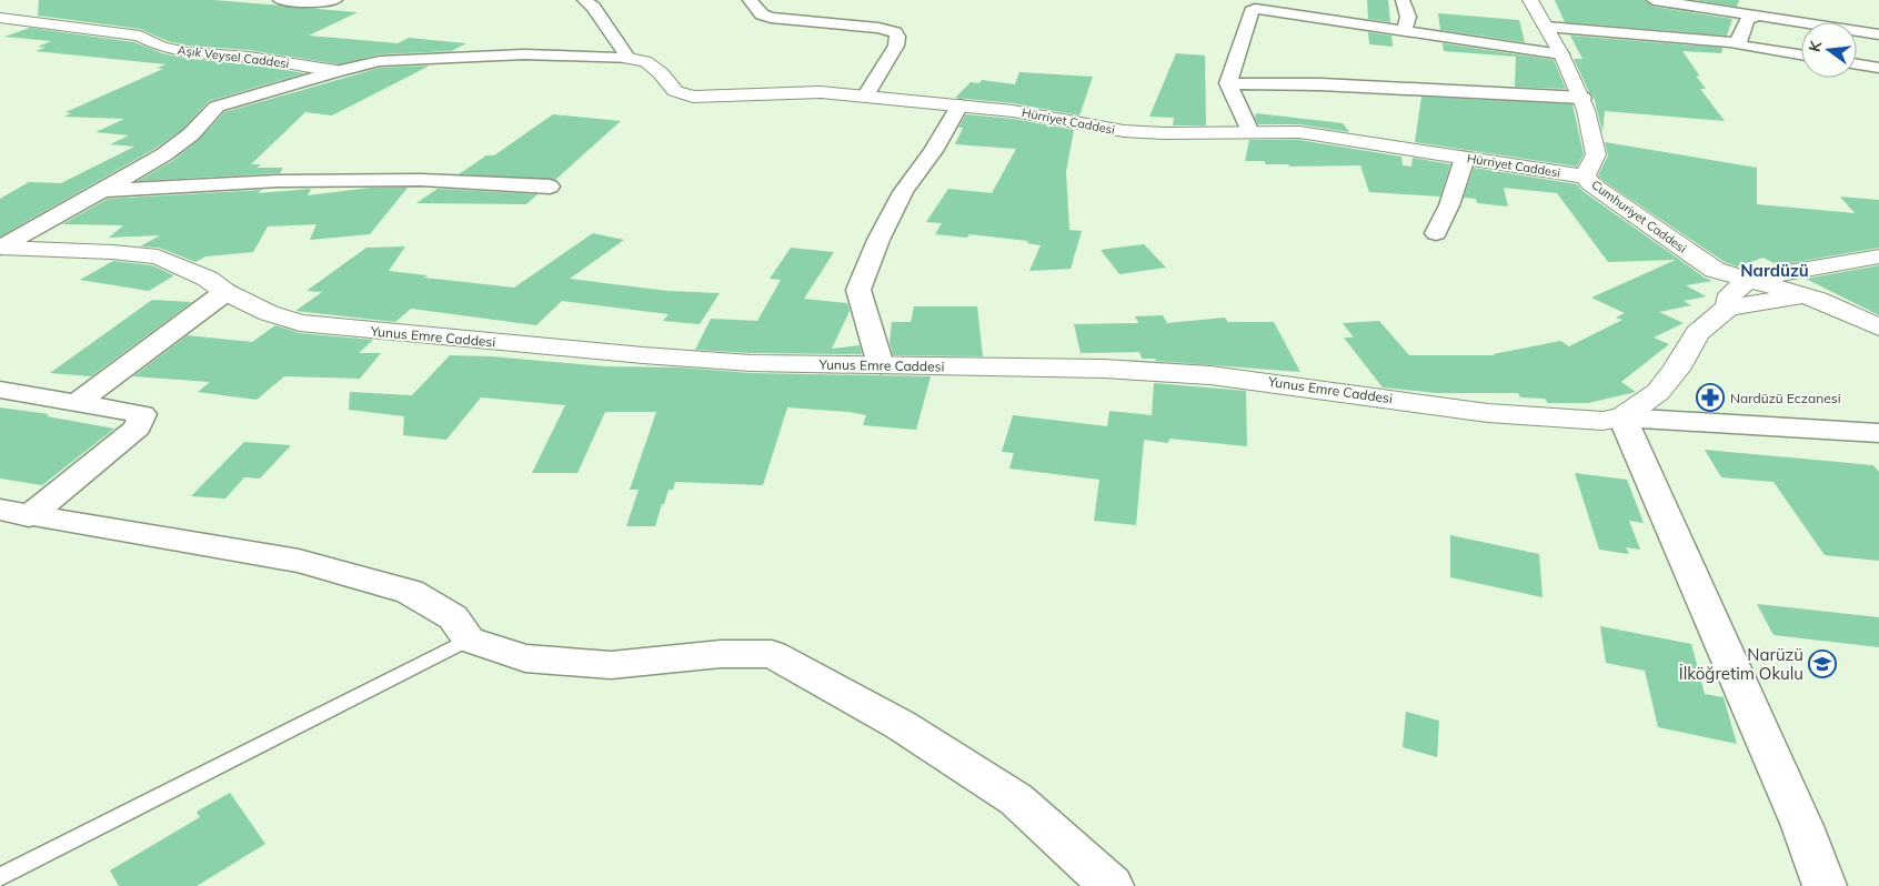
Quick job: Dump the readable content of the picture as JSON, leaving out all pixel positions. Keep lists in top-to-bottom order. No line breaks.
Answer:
{"streets":{"street":["Aşık Veysel Caddesi","Hürriyet Caddesi","Cumhuriyet Caddesi","Yunus Emre Caddesi"]},"crossings":[["Hürriyet Caddesi","Cumhuriyet Caddesi"]],"districts":["Nardüzü"],"places":{"pharmacy":["Nardüzü Eczanesi"],"school or university":["Narüzü İlköğretim Okulu"]},"north":"left"}
